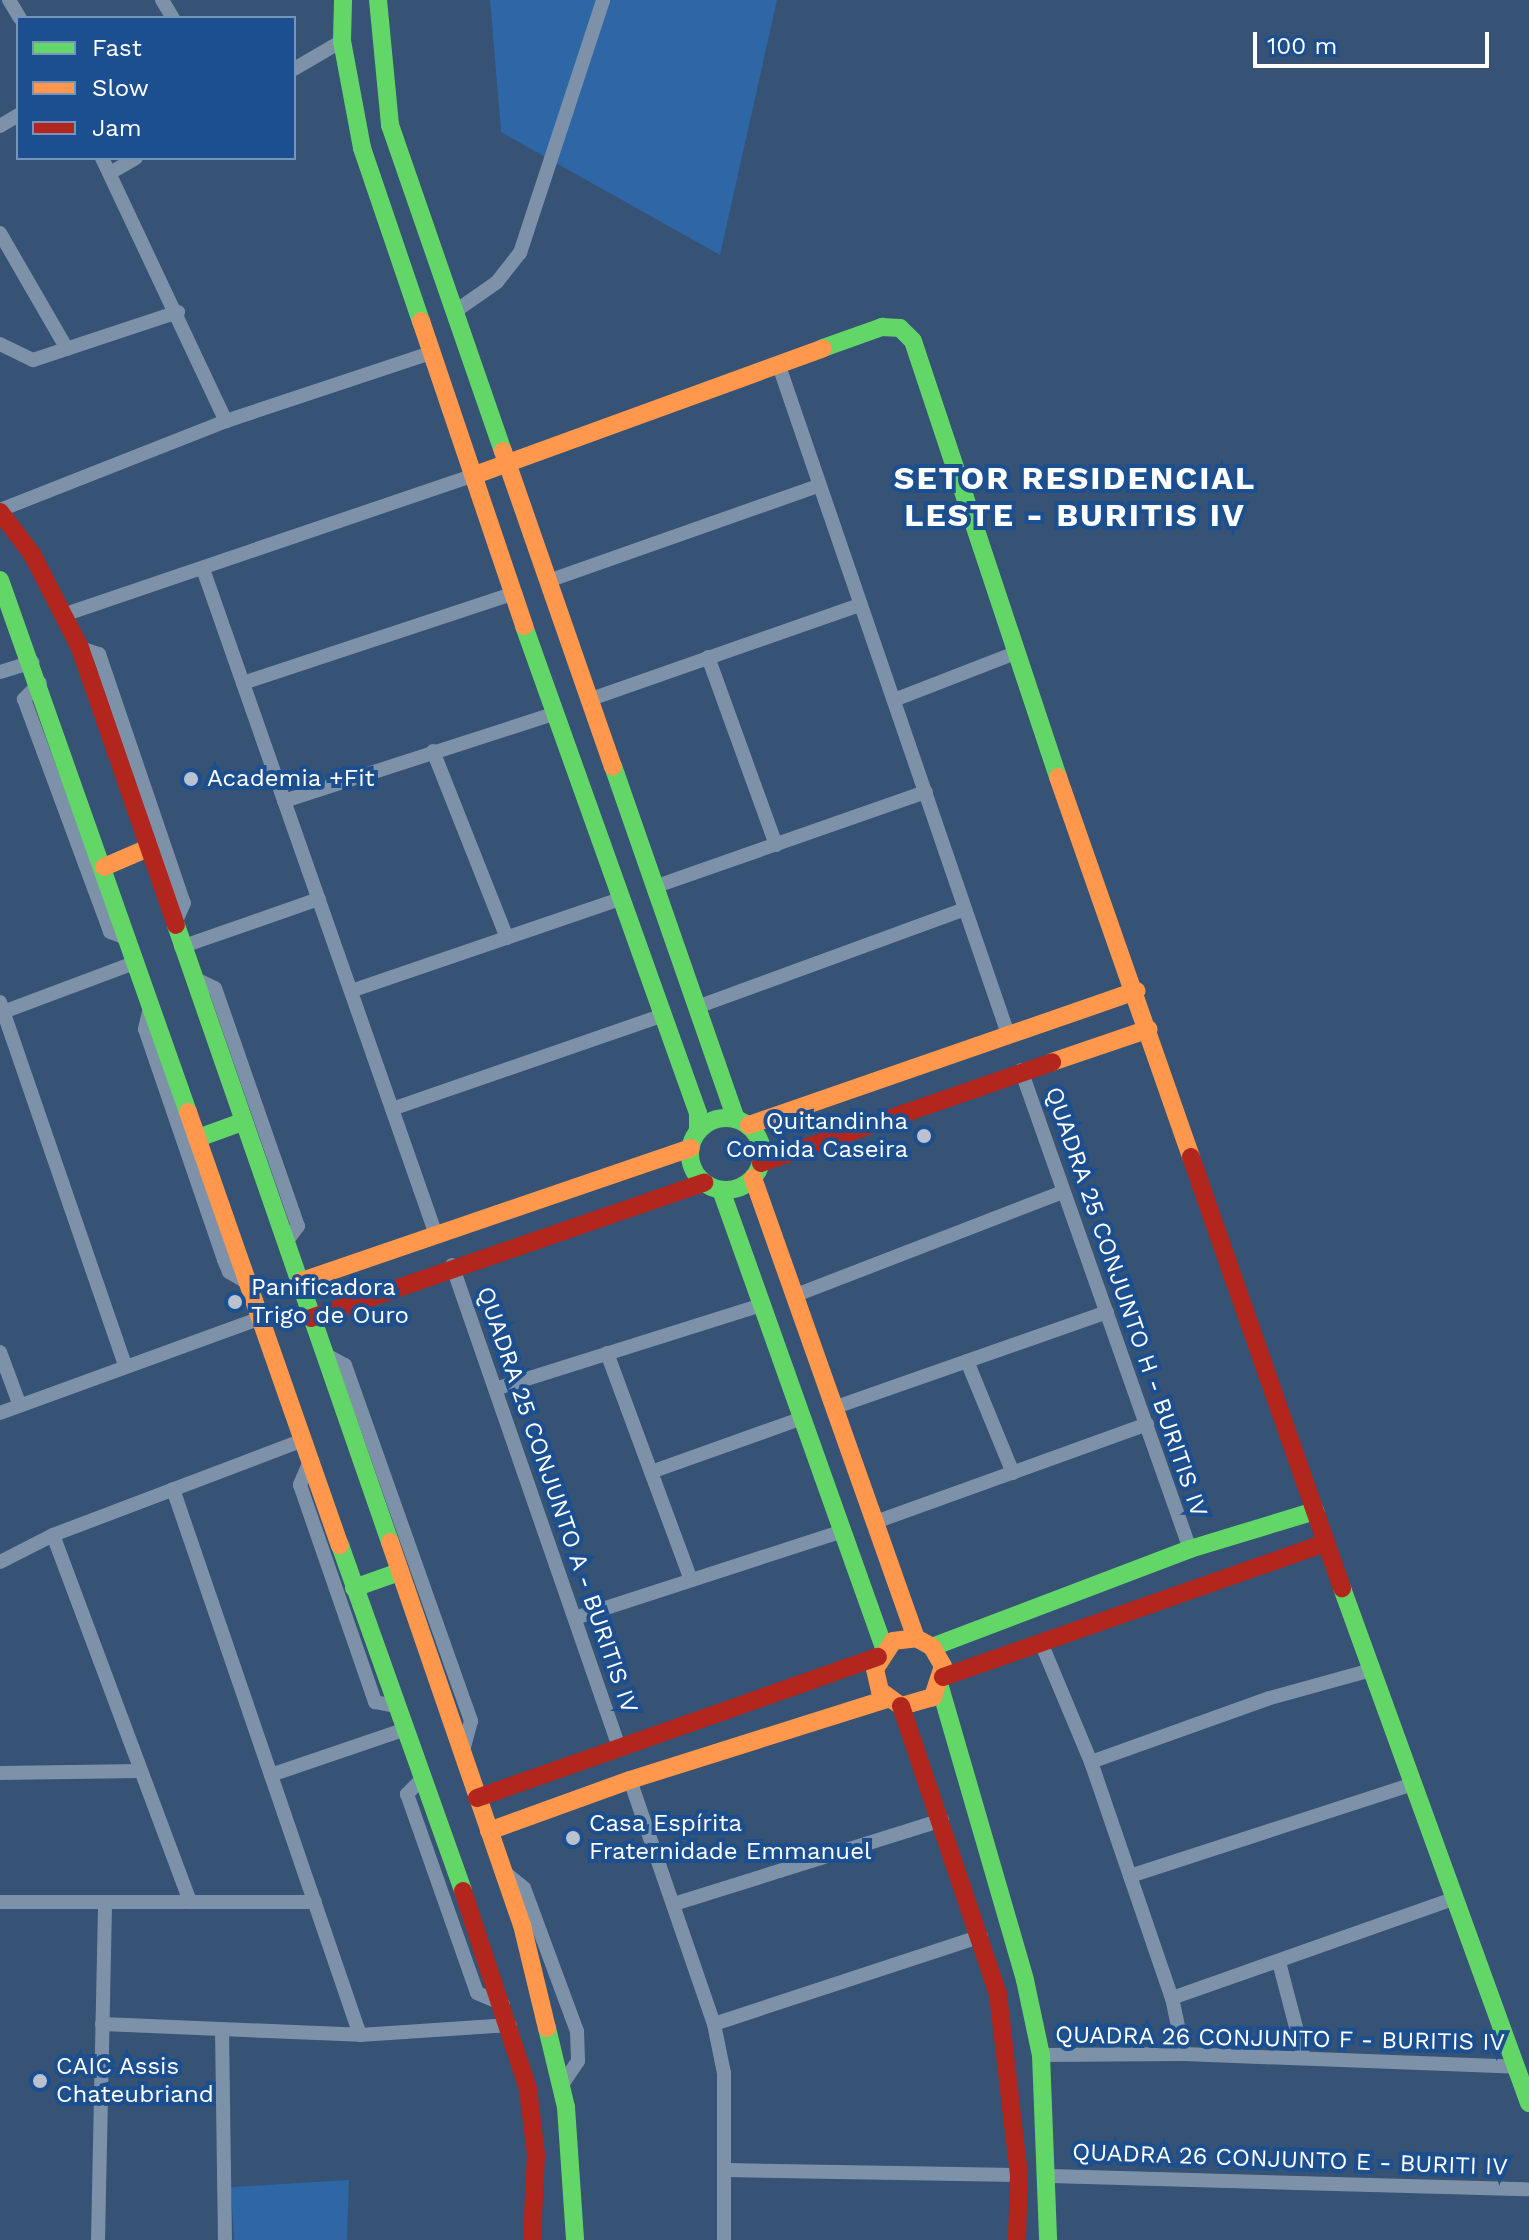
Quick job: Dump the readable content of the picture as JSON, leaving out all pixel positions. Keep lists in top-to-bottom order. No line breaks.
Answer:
{"streets":{"street":["QUADRA 25 CONJUNTO H - BURITIS IV","QUADRA 25 CONJUNTO A - BURITIS IV","QUADRA 26 CONJUNTO F - BURITIS IV","QUADRA 26 CONJUNTO E - BURITI IV"]},"districts":["SETOR RESIDENCIAL LESTE - BURITIS IV"],"places":["Academia +Fit","Quitandinha Comida Caseira","Panificadora Trigo de Ouro","Casa Espírita Fraternidade Emmanuel","CAIC Assis Chateubriand"],"legend":["Fast","Slow","Jam"],"scale_bar":"100 m"}
